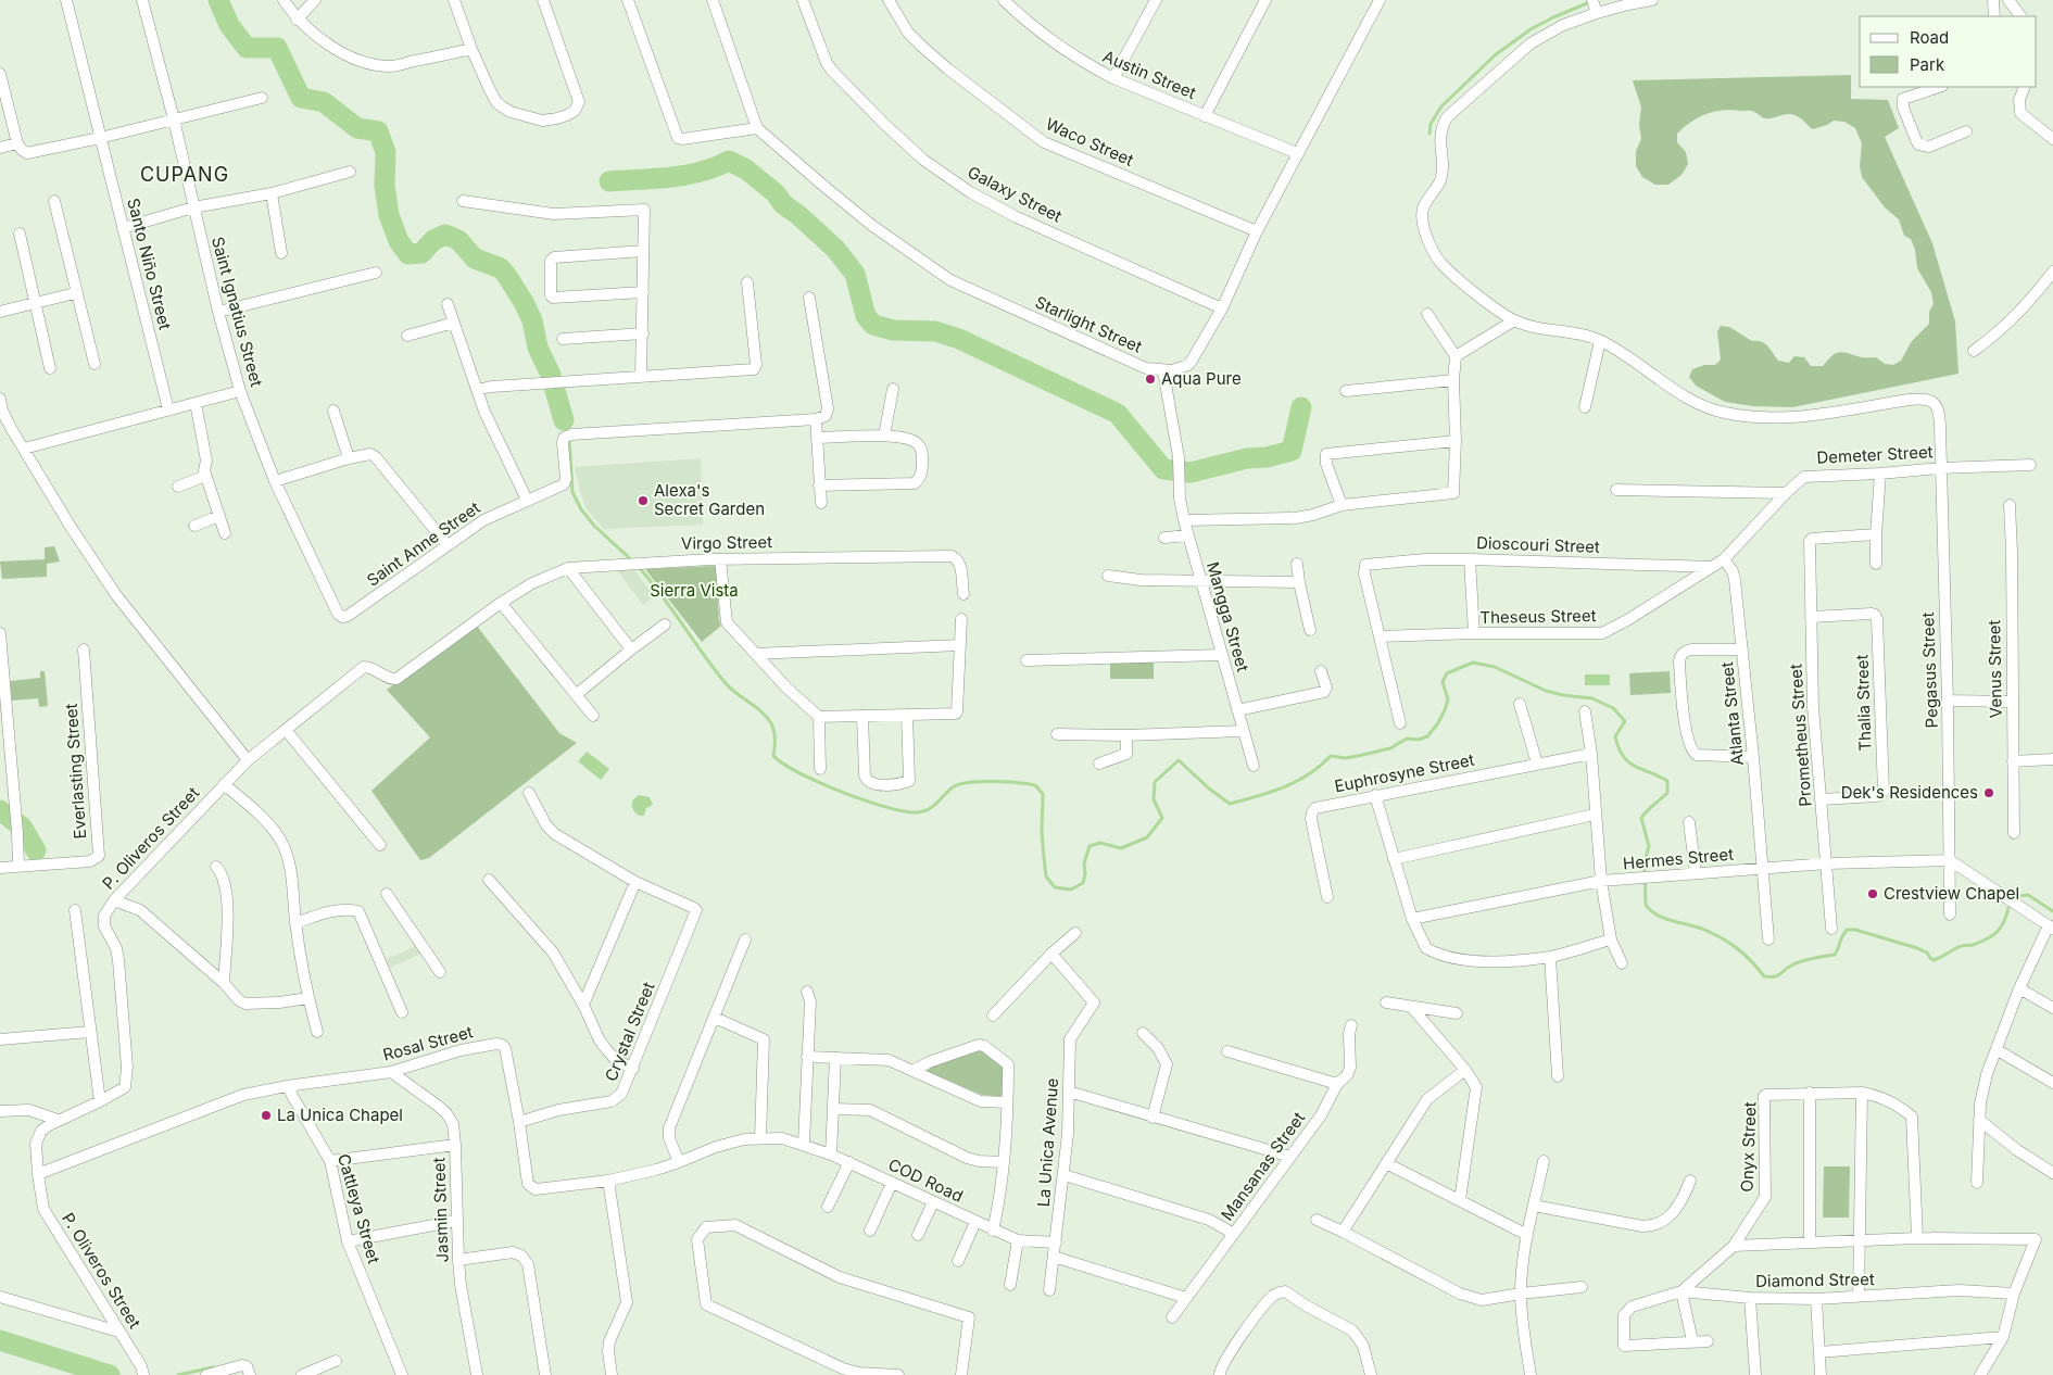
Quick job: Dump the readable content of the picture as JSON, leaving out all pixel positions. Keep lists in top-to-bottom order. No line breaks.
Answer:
{"streets":{"street":["Austin Street","Waco Street","Galaxy Street","Santo Niño Street","Saint Ignatius Street","Starlight Street","Demeter Street","Virgo Street","Saint Anne Street","Dioscouri Street","Mangga Street","Theseus Street","Venus Street","Pegasus Street","Thalia Street","Atlanta Street","Prometheus Street","Everlasting Street","Euphrosyne Street","P. Oliveros Street","Hermes Street","Crystal Street","Rosal Street","La Unica Avenue","Onyx Street","Mansanas Street","COD Road","Cattleya Street","Jasmin Street","Diamond Street"]},"crossings":[["Saint Ignatius Street","Saint Anne Street"],["Starlight Street","Mangga Street"],["Demeter Street","Theseus Street"],["Demeter Street","Pegasus Street"],["Demeter Street","Atlanta Street"],["Virgo Street","P. Oliveros Street"],["Dioscouri Street","Theseus Street"],["Theseus Street","Atlanta Street"],["Pegasus Street","Hermes Street"],["Thalia Street","Prometheus Street"],["Atlanta Street","Hermes Street"],["Prometheus Street","Hermes Street"],["P. Oliveros Street","Rosal Street"],["Crystal Street","Rosal Street"],["Rosal Street","COD Road"],["Rosal Street","Cattleya Street"],["Rosal Street","Jasmin Street"],["La Unica Avenue","COD Road"],["Onyx Street","Diamond Street"]],"districts":["CUPANG"],"parks":["Sierra Vista"],"places":["Aqua Pure","Alexa's Secret Garden","Dek's Residences","Crestview Chapel","La Unica Chapel"],"legend":["Road","Park"]}
